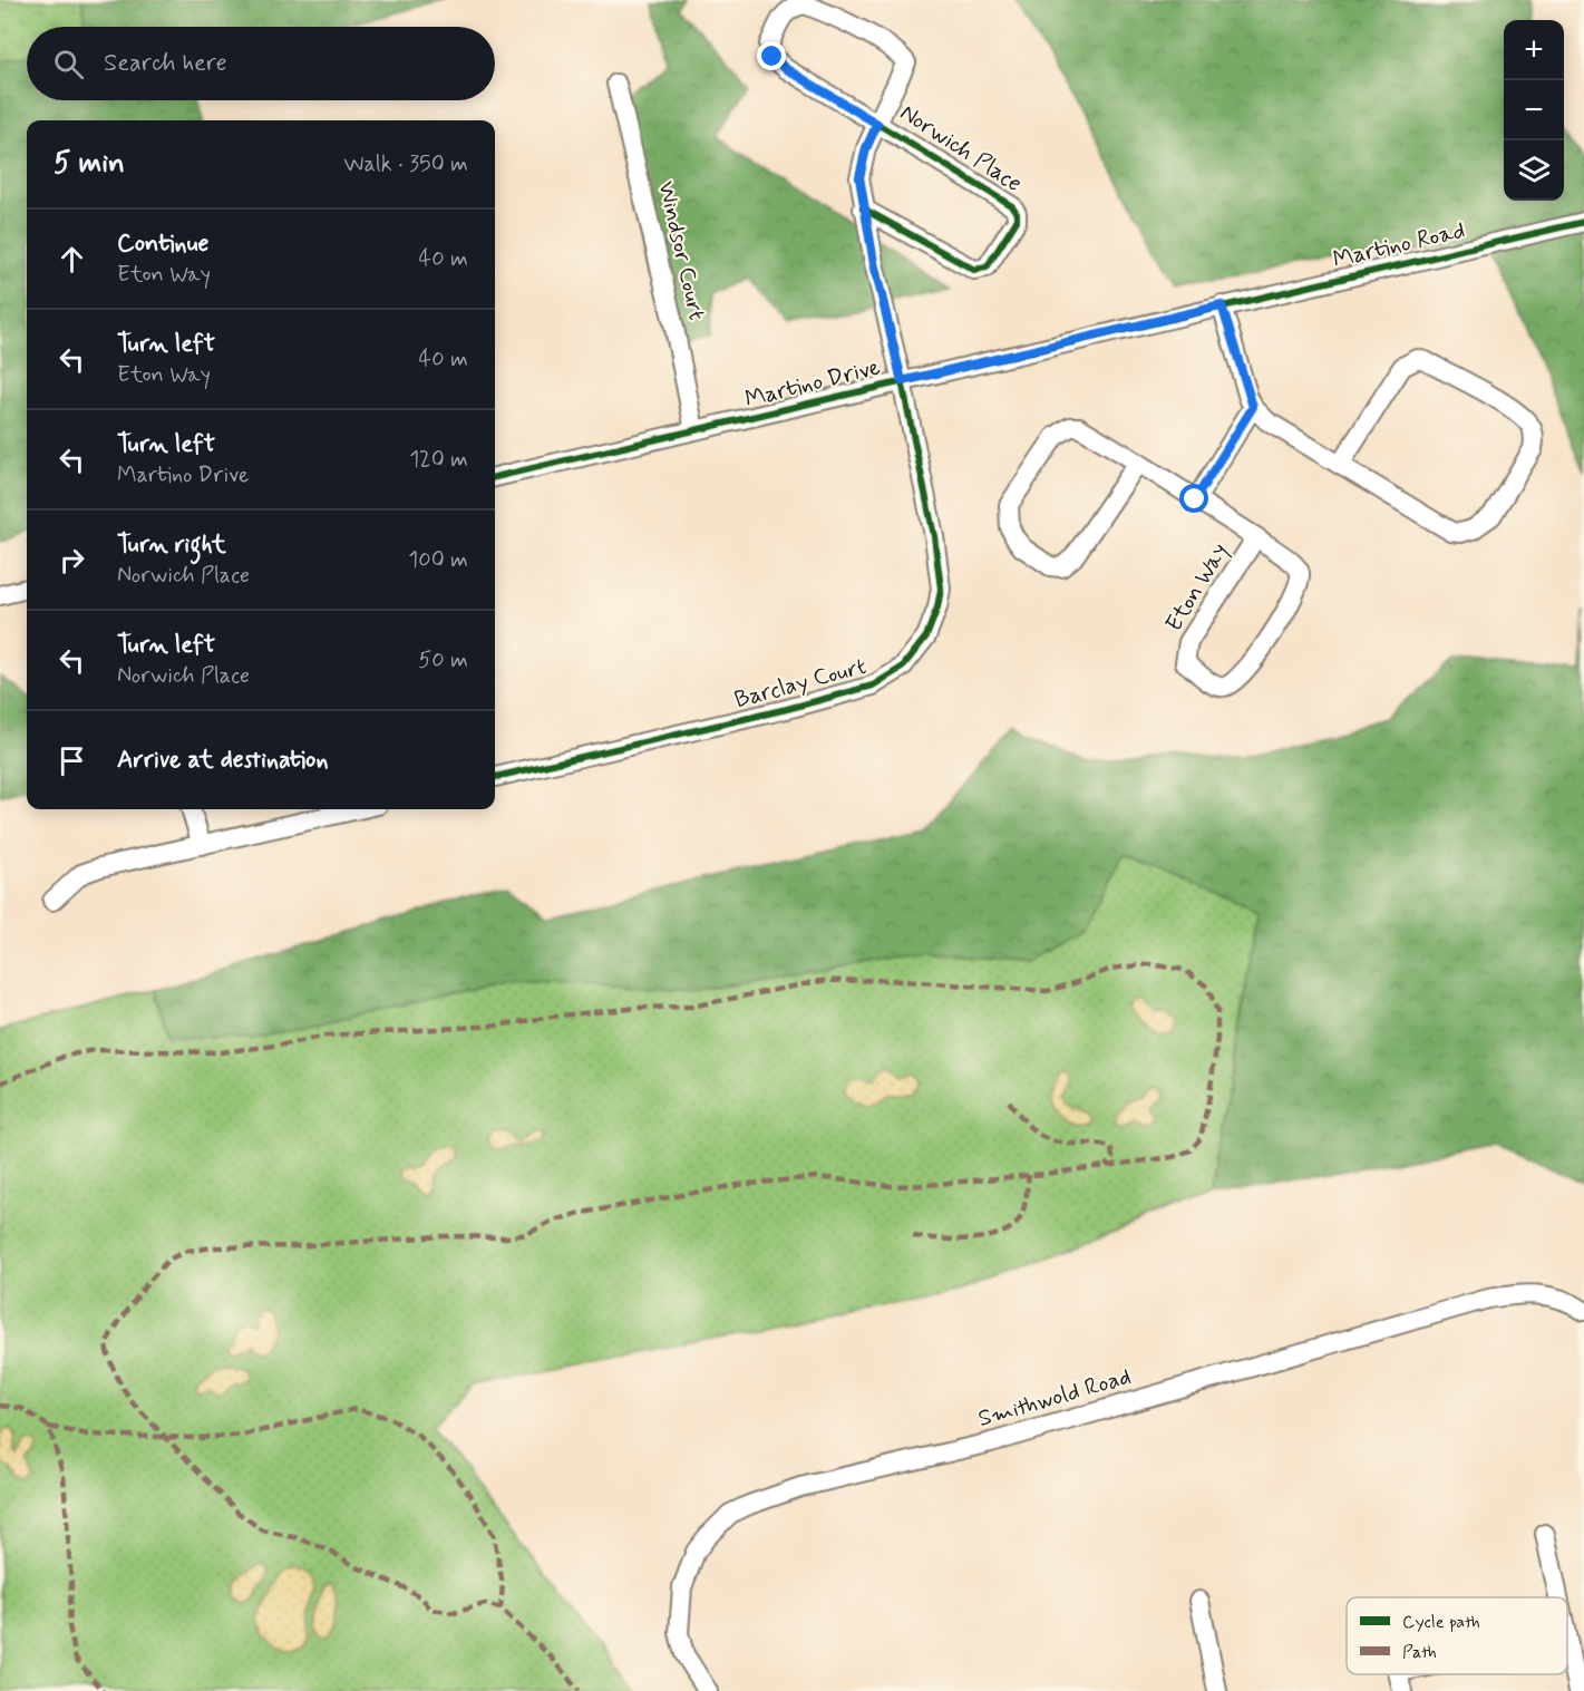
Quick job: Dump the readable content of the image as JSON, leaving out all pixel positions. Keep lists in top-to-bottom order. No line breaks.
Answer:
{"streets":{"street":["Norwich Place","Martino Road","Windsor Court","Martino Drive","Eton Way","Barclay Court","Smithwold Road"]},"crossings":[["Norwich Place","Martino Drive"],["Norwich Place","Barclay Court"],["Martino Road","Martino Drive"],["Windsor Court","Martino Drive"],["Martino Drive","Barclay Court"]],"legend":["Cycle path","Path"],"page":{"map_buttons":["+","−"],"search":"Search here","heading":["5 min","Walk · 350 m"],"list":[["Continue","Eton Way","40 m"],["Turn left","Eton Way","40 m"],["Turn left","Martino Drive","120 m"],["Turn right","Norwich Place","100 m"],["Turn left","Norwich Place","50 m"],"Arrive at destination"]}}
